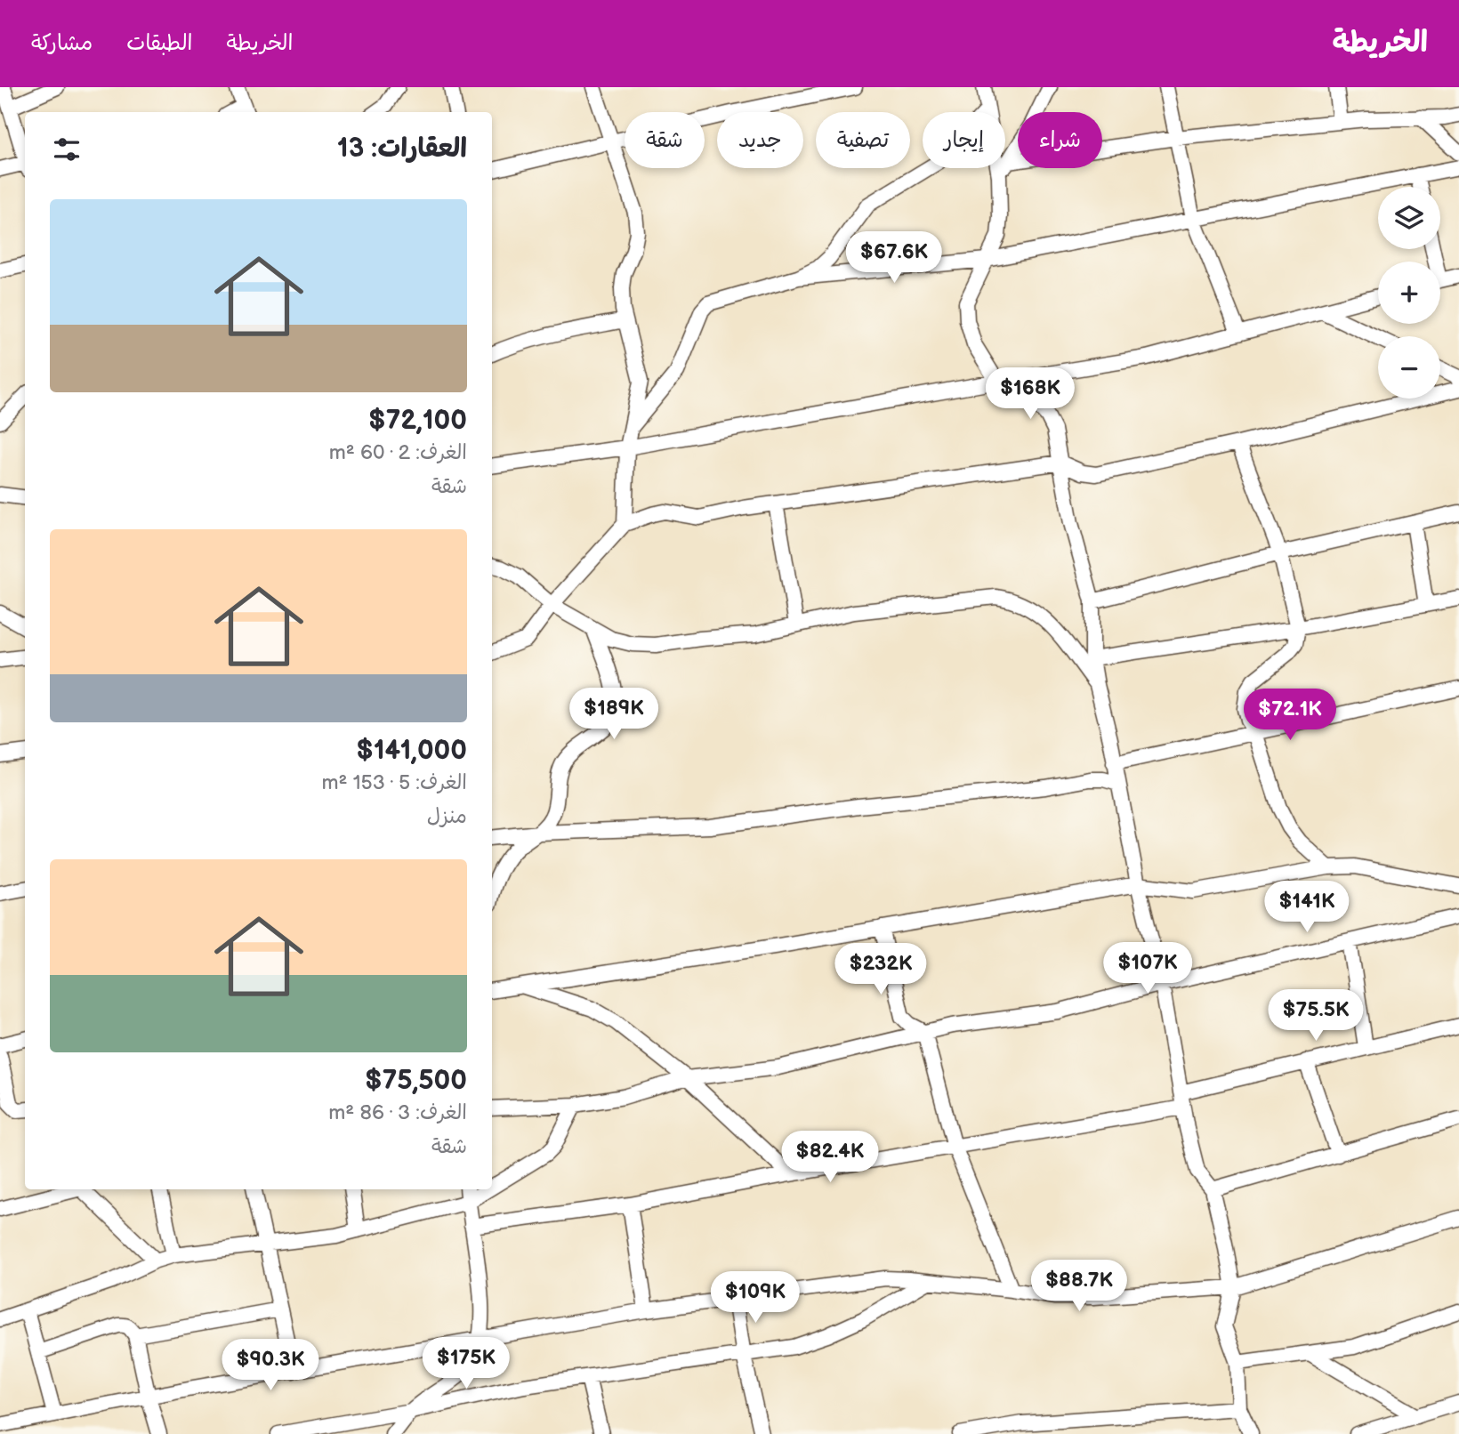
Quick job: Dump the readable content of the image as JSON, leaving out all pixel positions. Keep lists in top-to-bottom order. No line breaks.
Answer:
{"page":{"header":"الخريطة","nav":["الخريطة","الطبقات","مشاركة"],"chip":["شراء","إيجار","تصفية","جديد","شقة"],"heading":"العقارات: 13","map_buttons":["+","−"],"list":[{"name":"$72,100","note":"الغرف: 2 · 60 m² · شقة"},{"name":"$141,000","note":"الغرف: 5 · 153 m² · منزل"},{"name":"$75,500","note":"الغرف: 3 · 86 m² · شقة"}],"price":["$67.6K","$168K","$189K","$72.1K","$141K","$107K","$232K","$75.5K","$82.4K","$88.7K","$109K","$175K","$90.3K"]}}
